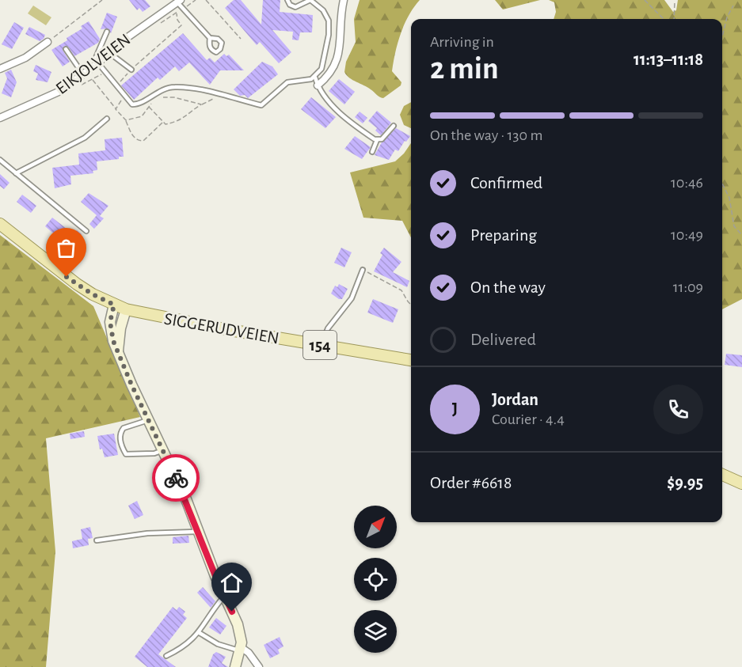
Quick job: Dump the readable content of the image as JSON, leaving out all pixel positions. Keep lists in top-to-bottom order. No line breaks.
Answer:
{"streets":{"main road":["SIGGERUDVEIEN","154"],"street":["EIKJOLVEIEN"]},"crossings":[["SIGGERUDVEIEN","154"]],"north":"top right","page":{"heading":["2 min","Arriving in","11:13–11:18"],"panel":["Jordan","Courier · 4.4","Order #6618","$9.95"],"bar":"On the way · 130 m","list":[["Confirmed","10:46"],["Preparing","10:49"],["On the way","11:09"],"Delivered"],"round":"J"}}
